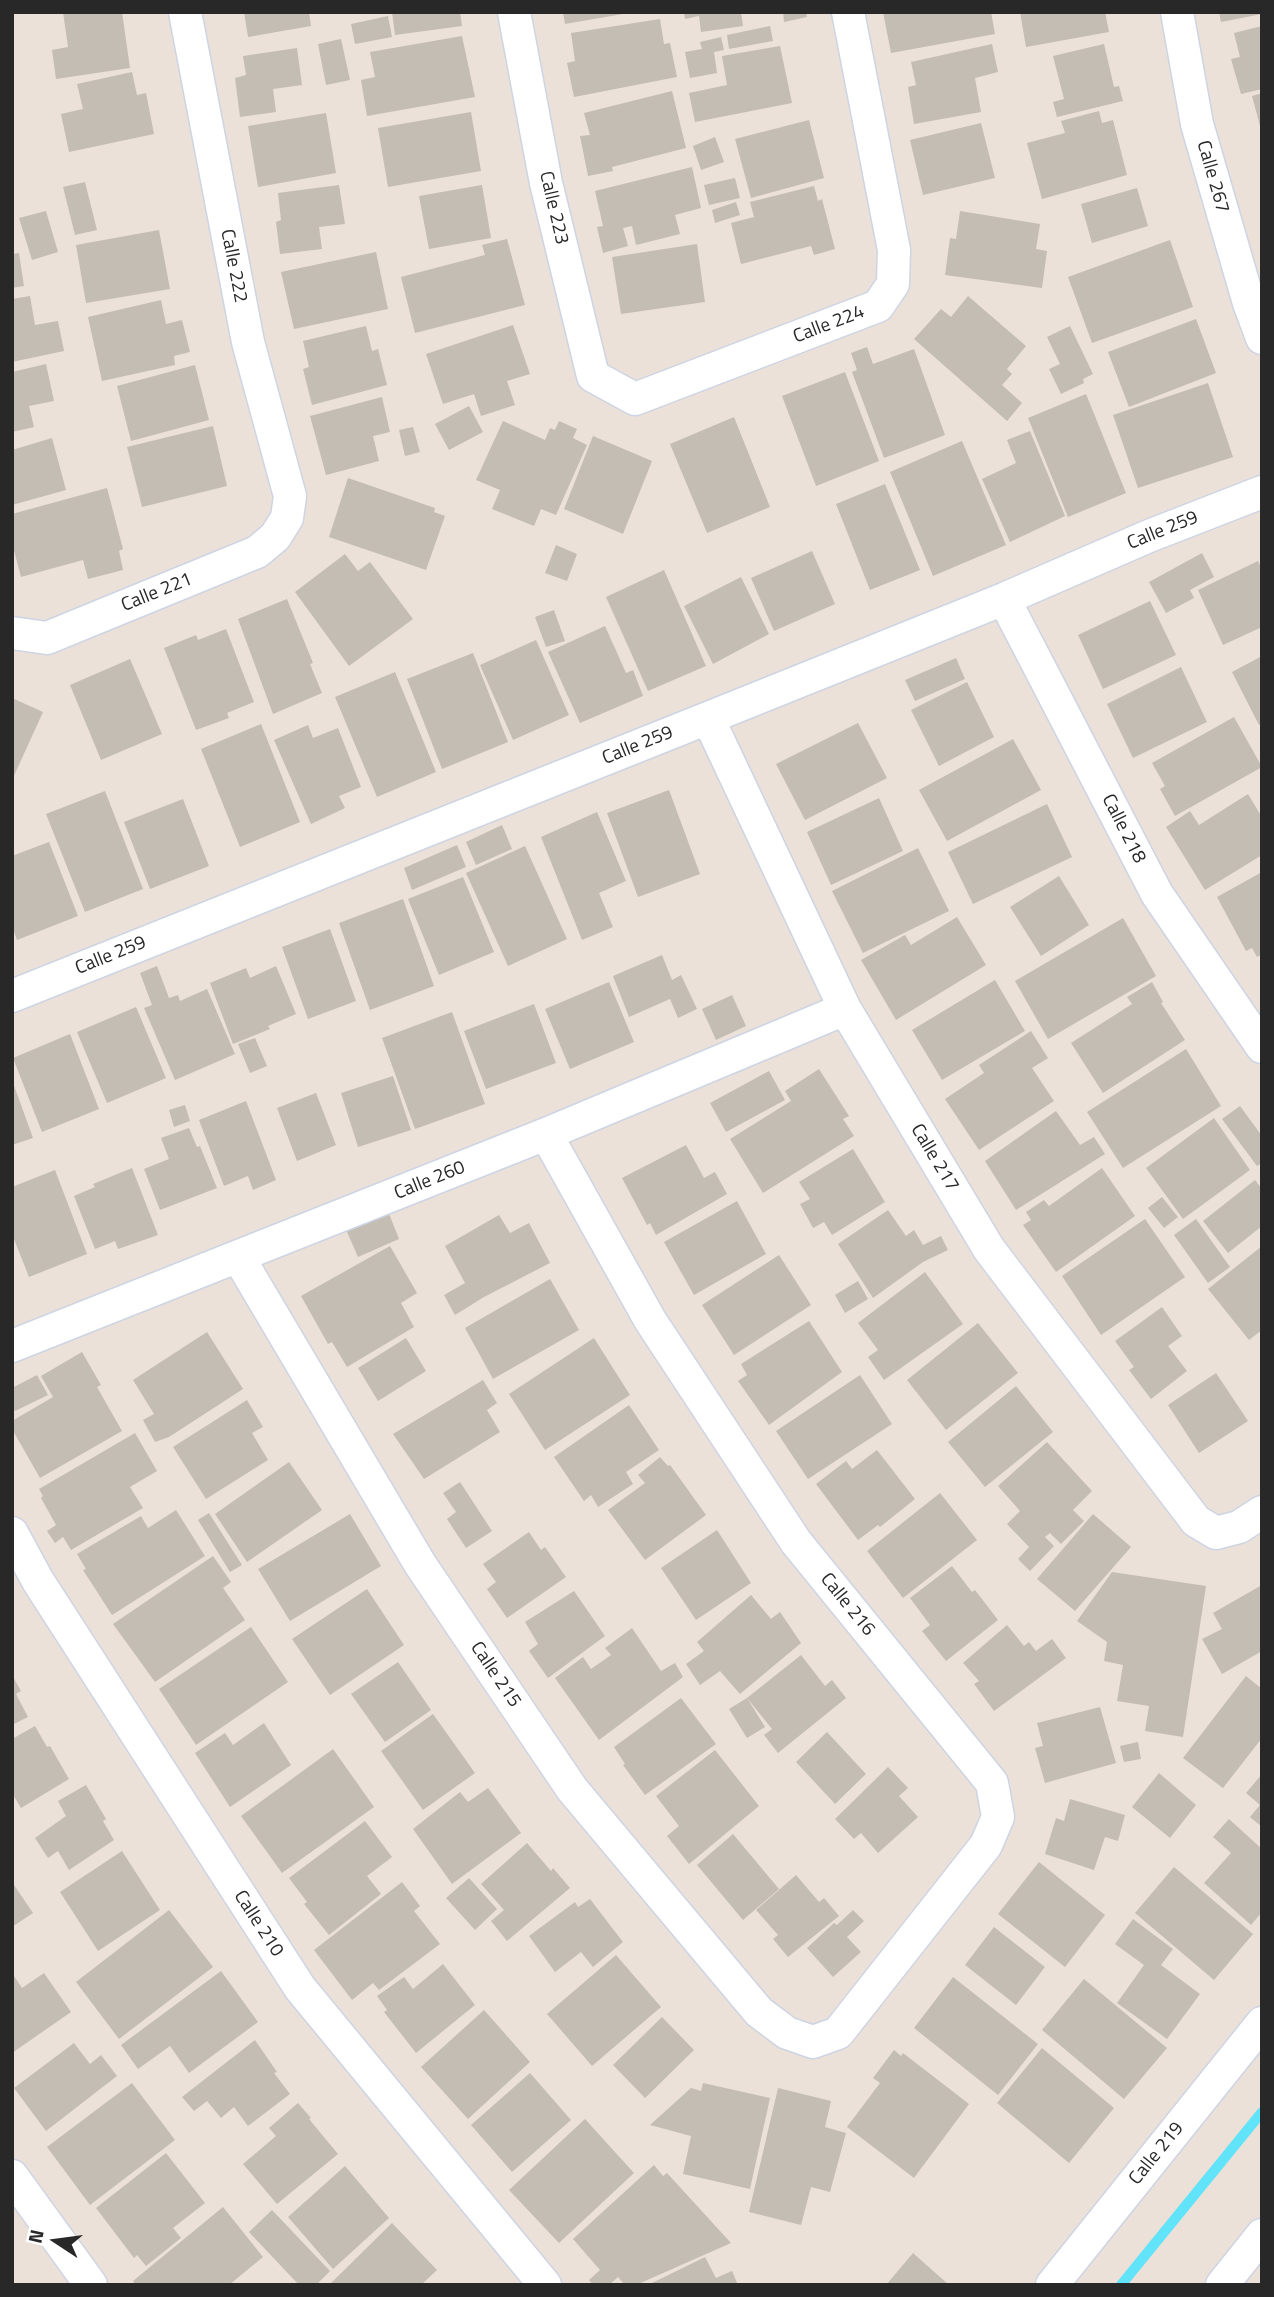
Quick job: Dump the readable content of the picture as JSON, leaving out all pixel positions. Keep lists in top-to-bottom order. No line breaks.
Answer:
{"streets":{"street":["Calle 267","Calle 223","Calle 222","Calle 224","Calle 259","Calle 221","Calle 218","Calle 217","Calle 260","Calle 216","Calle 215","Calle 210","Calle 219"]},"crossings":[["Calle 223","Calle 224"],["Calle 222","Calle 221"],["Calle 259","Calle 218"],["Calle 259","Calle 217"],["Calle 217","Calle 260"],["Calle 260","Calle 216"],["Calle 260","Calle 215"],["Calle 216","Calle 215"]],"north":"left"}
